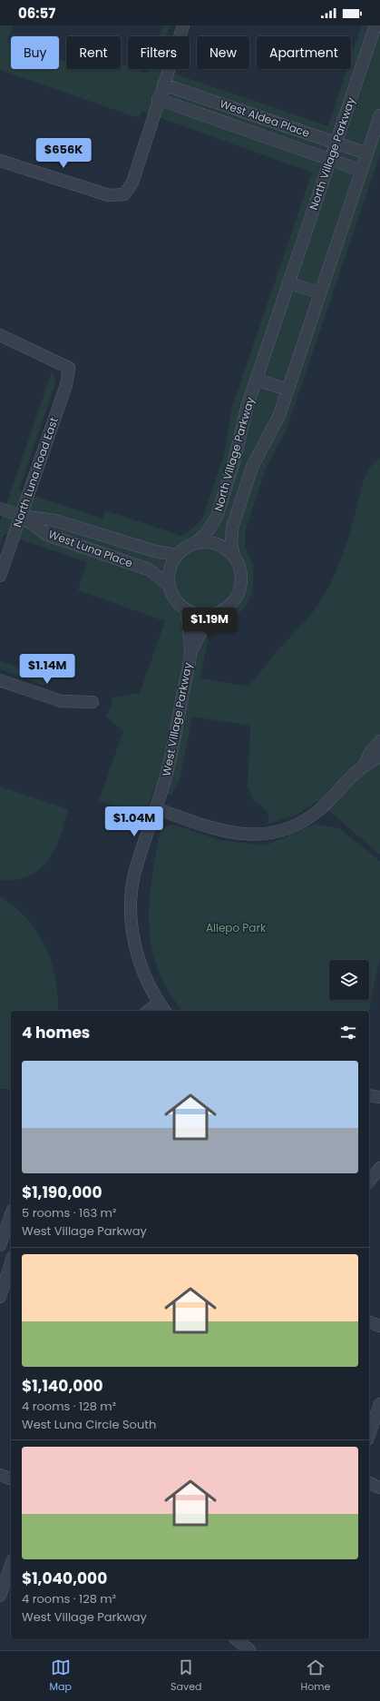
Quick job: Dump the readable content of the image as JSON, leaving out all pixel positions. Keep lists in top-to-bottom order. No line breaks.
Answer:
{"streets":{"street":["West Aldea Place","North Village Parkway","North Luna Road East","West Luna Place","West Village Parkway"]},"crossings":[["West Aldea Place","North Village Parkway"],["North Village Parkway","West Luna Place"],["North Village Parkway","West Village Parkway"],["North Luna Road East","West Luna Place"],["West Luna Place","West Village Parkway"]],"parks":["Allepo Park"],"page":{"status":"06:57","chip":["Buy","Rent","Filters","New","Apartment"],"price":["$656K","$1.19M","$1.14M","$1.04M"],"heading":"4 homes","list":[{"name":"$1,190,000","note":"5 rooms · 163 m² · West Village Parkway"},{"name":"$1,140,000","note":"4 rooms · 128 m² · West Luna Circle South"},{"name":"$1,040,000","note":"4 rooms · 128 m² · West Village Parkway"}],"tabs":["Map","Saved","Home"]}}
